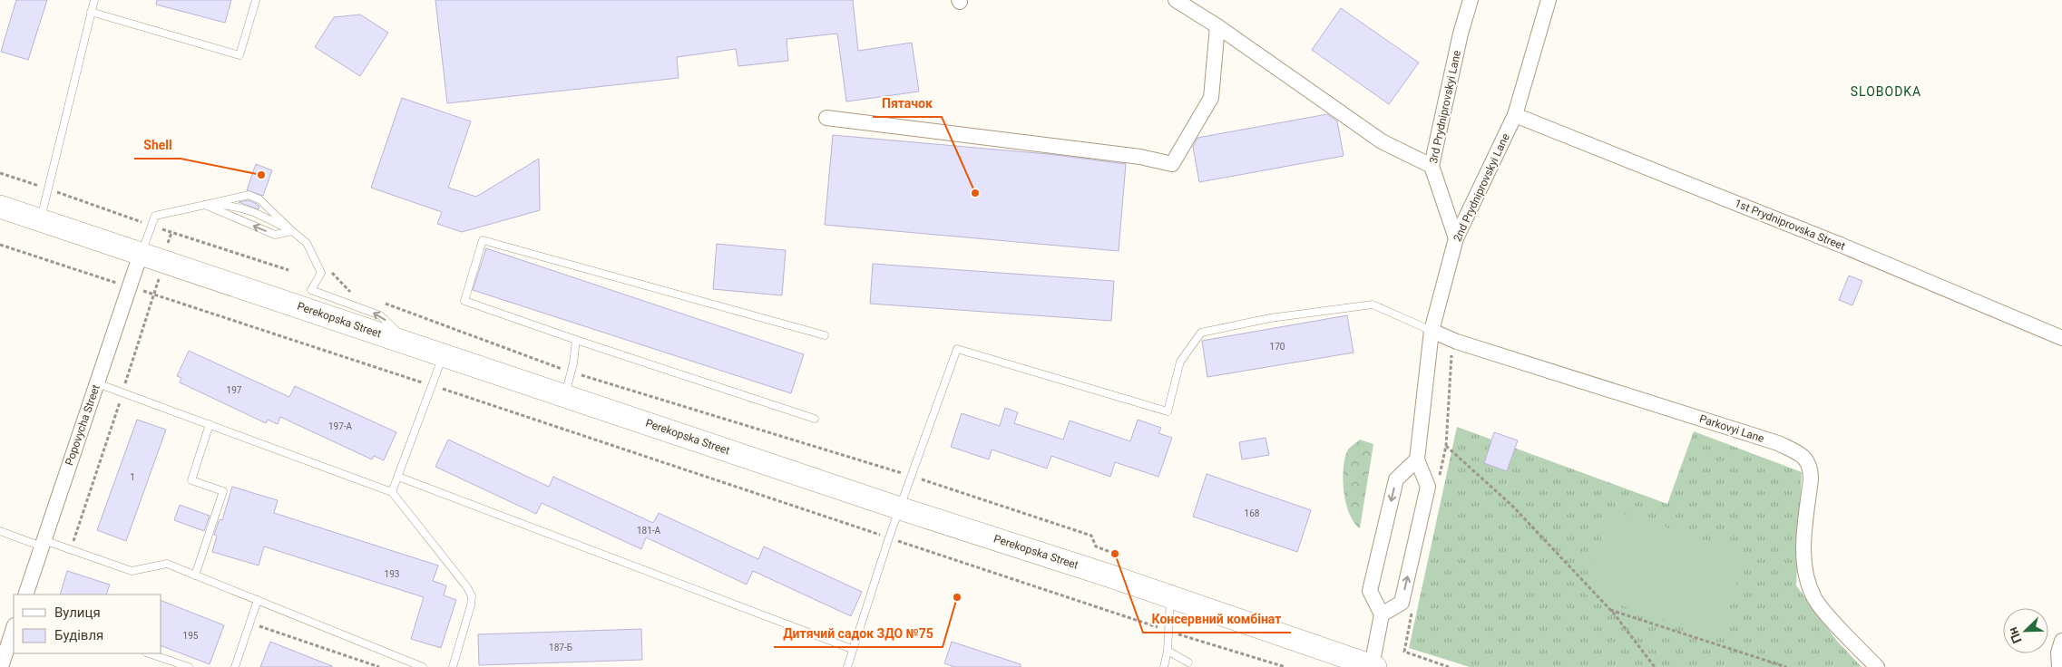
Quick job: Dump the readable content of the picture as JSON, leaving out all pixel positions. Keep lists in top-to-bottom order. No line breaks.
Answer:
{"streets":{"main road":["Perekopska Street"],"street":["3rd Prydniprovskyi Lane","2nd Prydniprovskyi Lane","1st Prydniprovska Street","Popovycha Street","Parkovyi Lane"]},"crossings":[["3rd Prydniprovskyi Lane","2nd Prydniprovskyi Lane"],["2nd Prydniprovskyi Lane","1st Prydniprovska Street"],["2nd Prydniprovskyi Lane","Parkovyi Lane"],["Perekopska Street","Popovycha Street"]],"districts":["SLOBODKA"],"places":["Shell","Пятачок","Консервний комбінат","Дитячий садок ЗДО №75"],"house_numbers":["170","197","197-А","1","168","181-А","193","195","187-Б"],"legend":["Вулиця","Будівля"],"north":"bottom left"}
